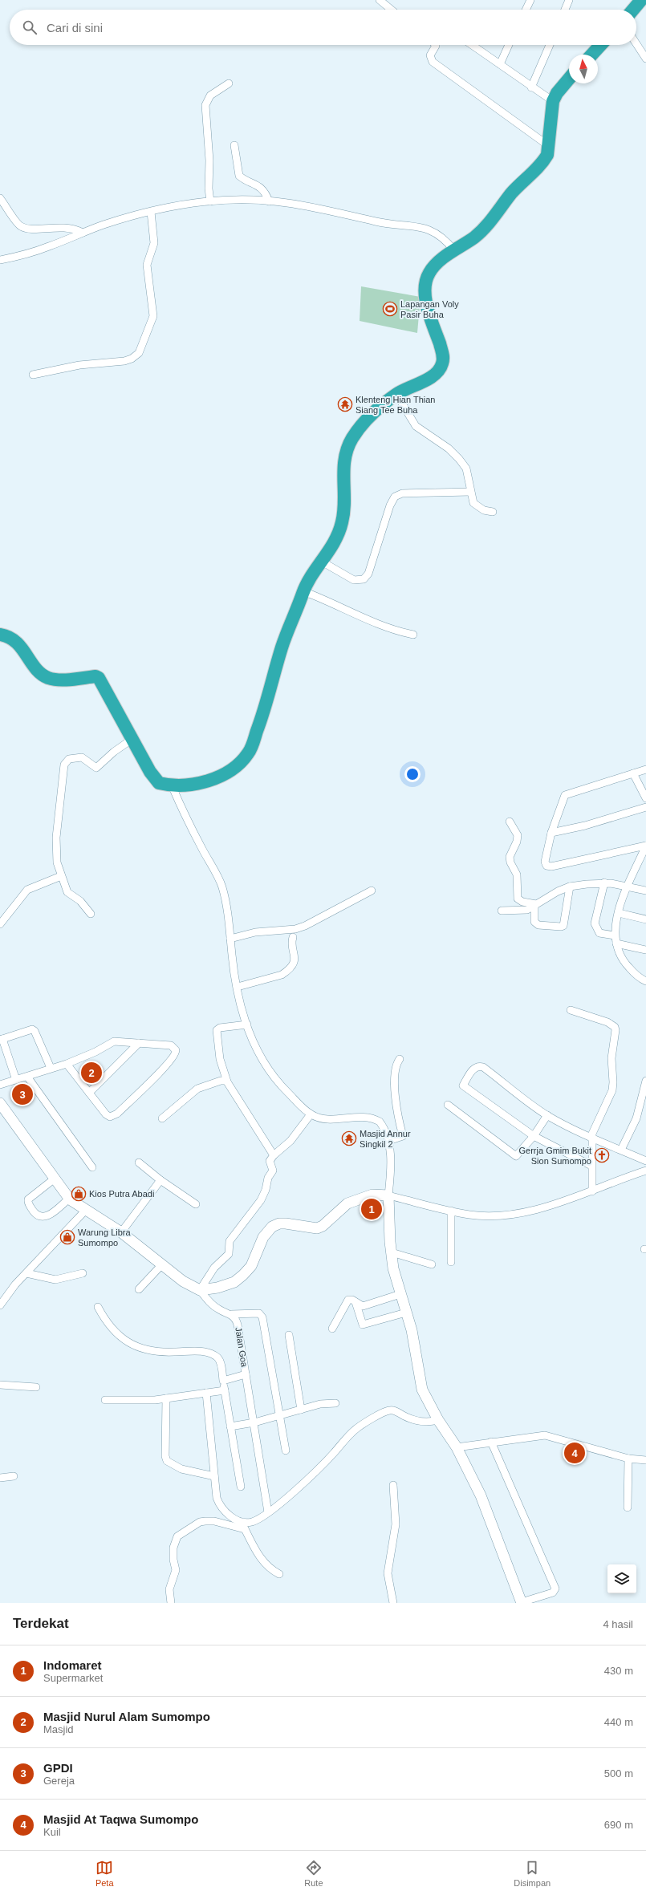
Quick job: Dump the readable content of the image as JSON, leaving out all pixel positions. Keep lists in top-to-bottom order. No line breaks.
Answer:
{"streets":{"street":["Jalan Goa"]},"places":{"sports":["Lapangan Voly Pasir Buha"],"temple":["Klenteng Hian Thian Siang Tee Buha","Masjid Annur Singkil 2"],"church":["Gerrja Gmim Bukit Sion Sumompo"],"shop":["Kios Putra Abadi","Warung Libra Sumompo"]},"north":"top","page":{"search":"Cari di sini","pins":["2","3","1","4"],"heading":["Terdekat","4 hasil"],"list":[{"mark":"1","name":"Indomaret","note":"Supermarket","value":"430 m"},{"mark":"2","name":"Masjid Nurul Alam Sumompo","note":"Masjid","value":"440 m"},{"mark":"3","name":"GPDI","note":"Gereja","value":"500 m"},{"mark":"4","name":"Masjid At Taqwa Sumompo","note":"Kuil","value":"690 m"}],"nav":["Peta","Rute","Disimpan"]}}
